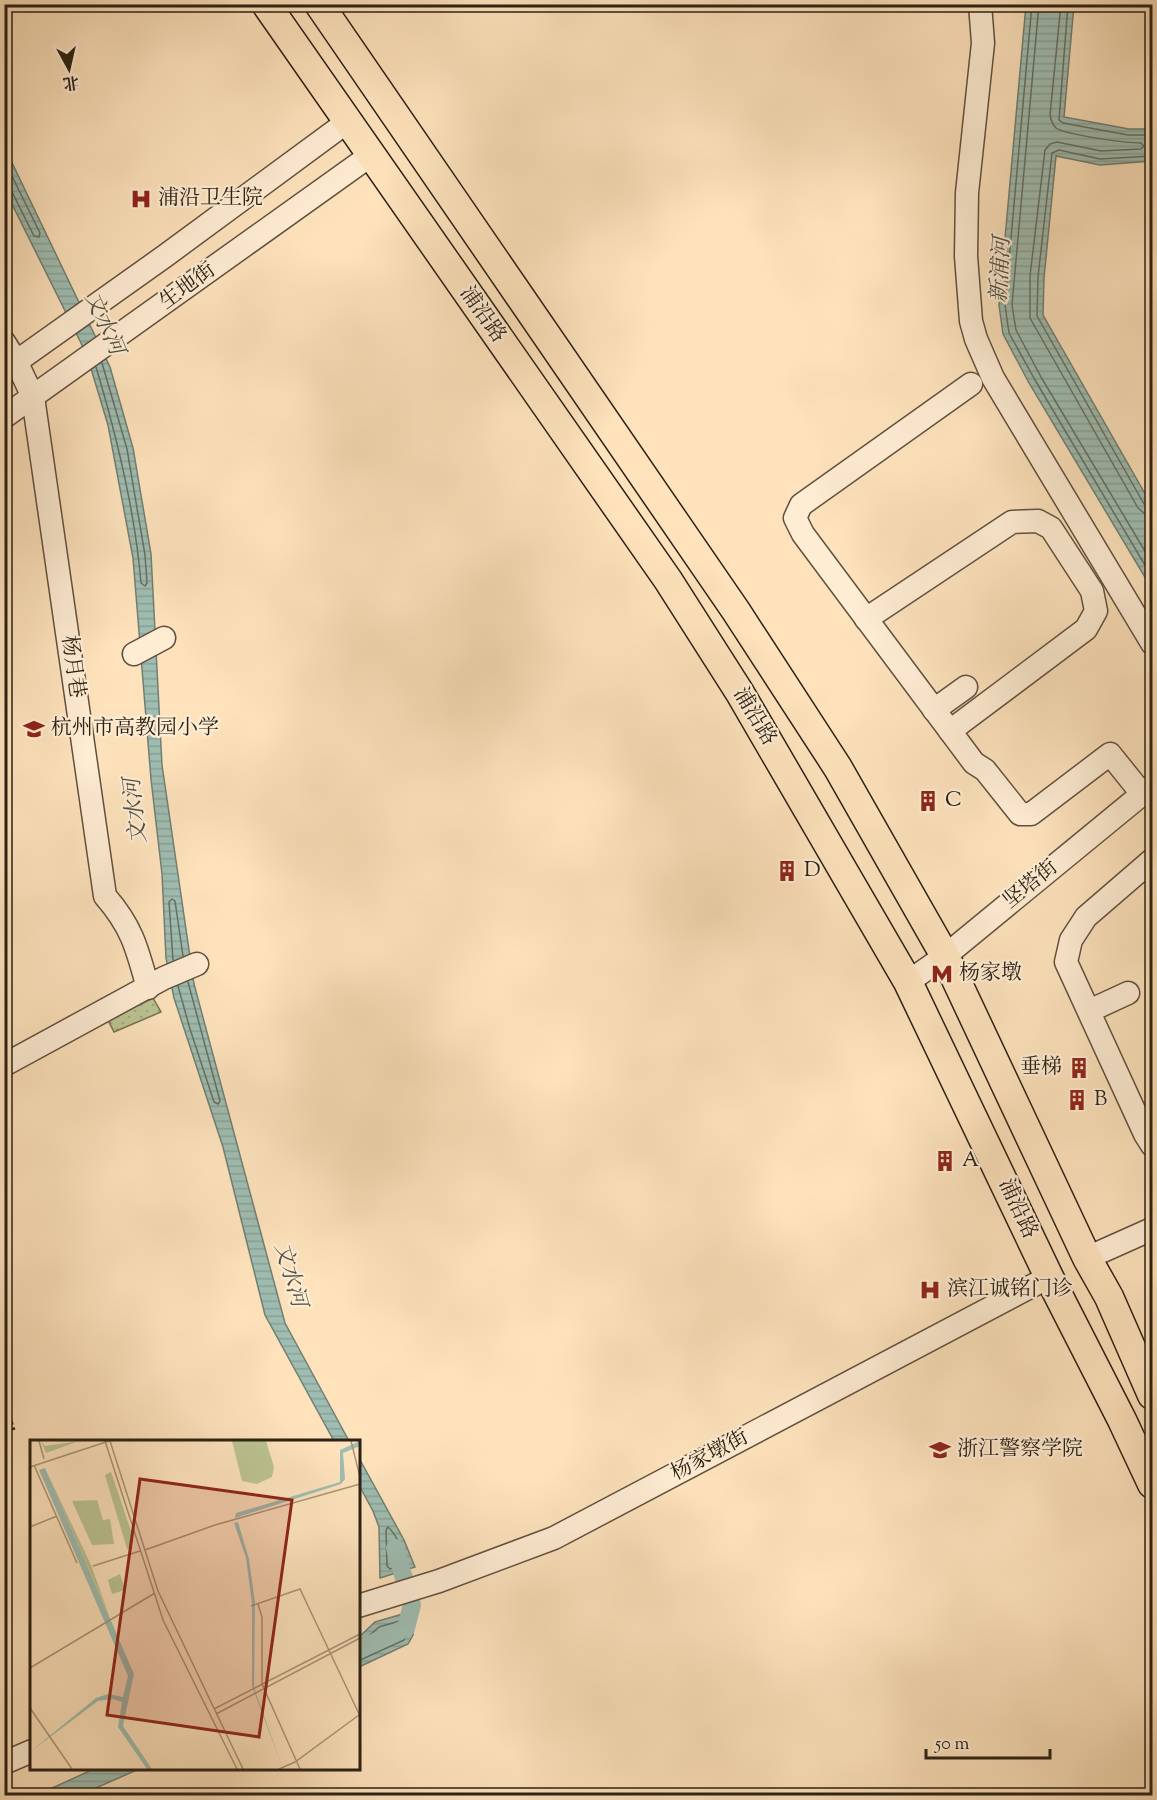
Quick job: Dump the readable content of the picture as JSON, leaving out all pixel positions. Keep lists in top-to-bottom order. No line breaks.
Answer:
{"streets":{"main road":["浦沿路"],"street":["生地街","杨月巷","坚塔街","杨家墩街"]},"crossings":[["生地街","浦沿路"],["生地街","杨月巷"],["浦沿路","坚塔街"],["浦沿路","杨家墩街"]],"water":["新浦河","文水河"],"places":{"hospital":["浦沿卫生院","滨江诚铭门诊"],"school or university":["杭州市高教园小学","浙江警察学院"],"building":["C","D","垂梯","B","A"],"metro station":["杨家墩"]},"scale_bar":"50 m","north":"bottom"}
